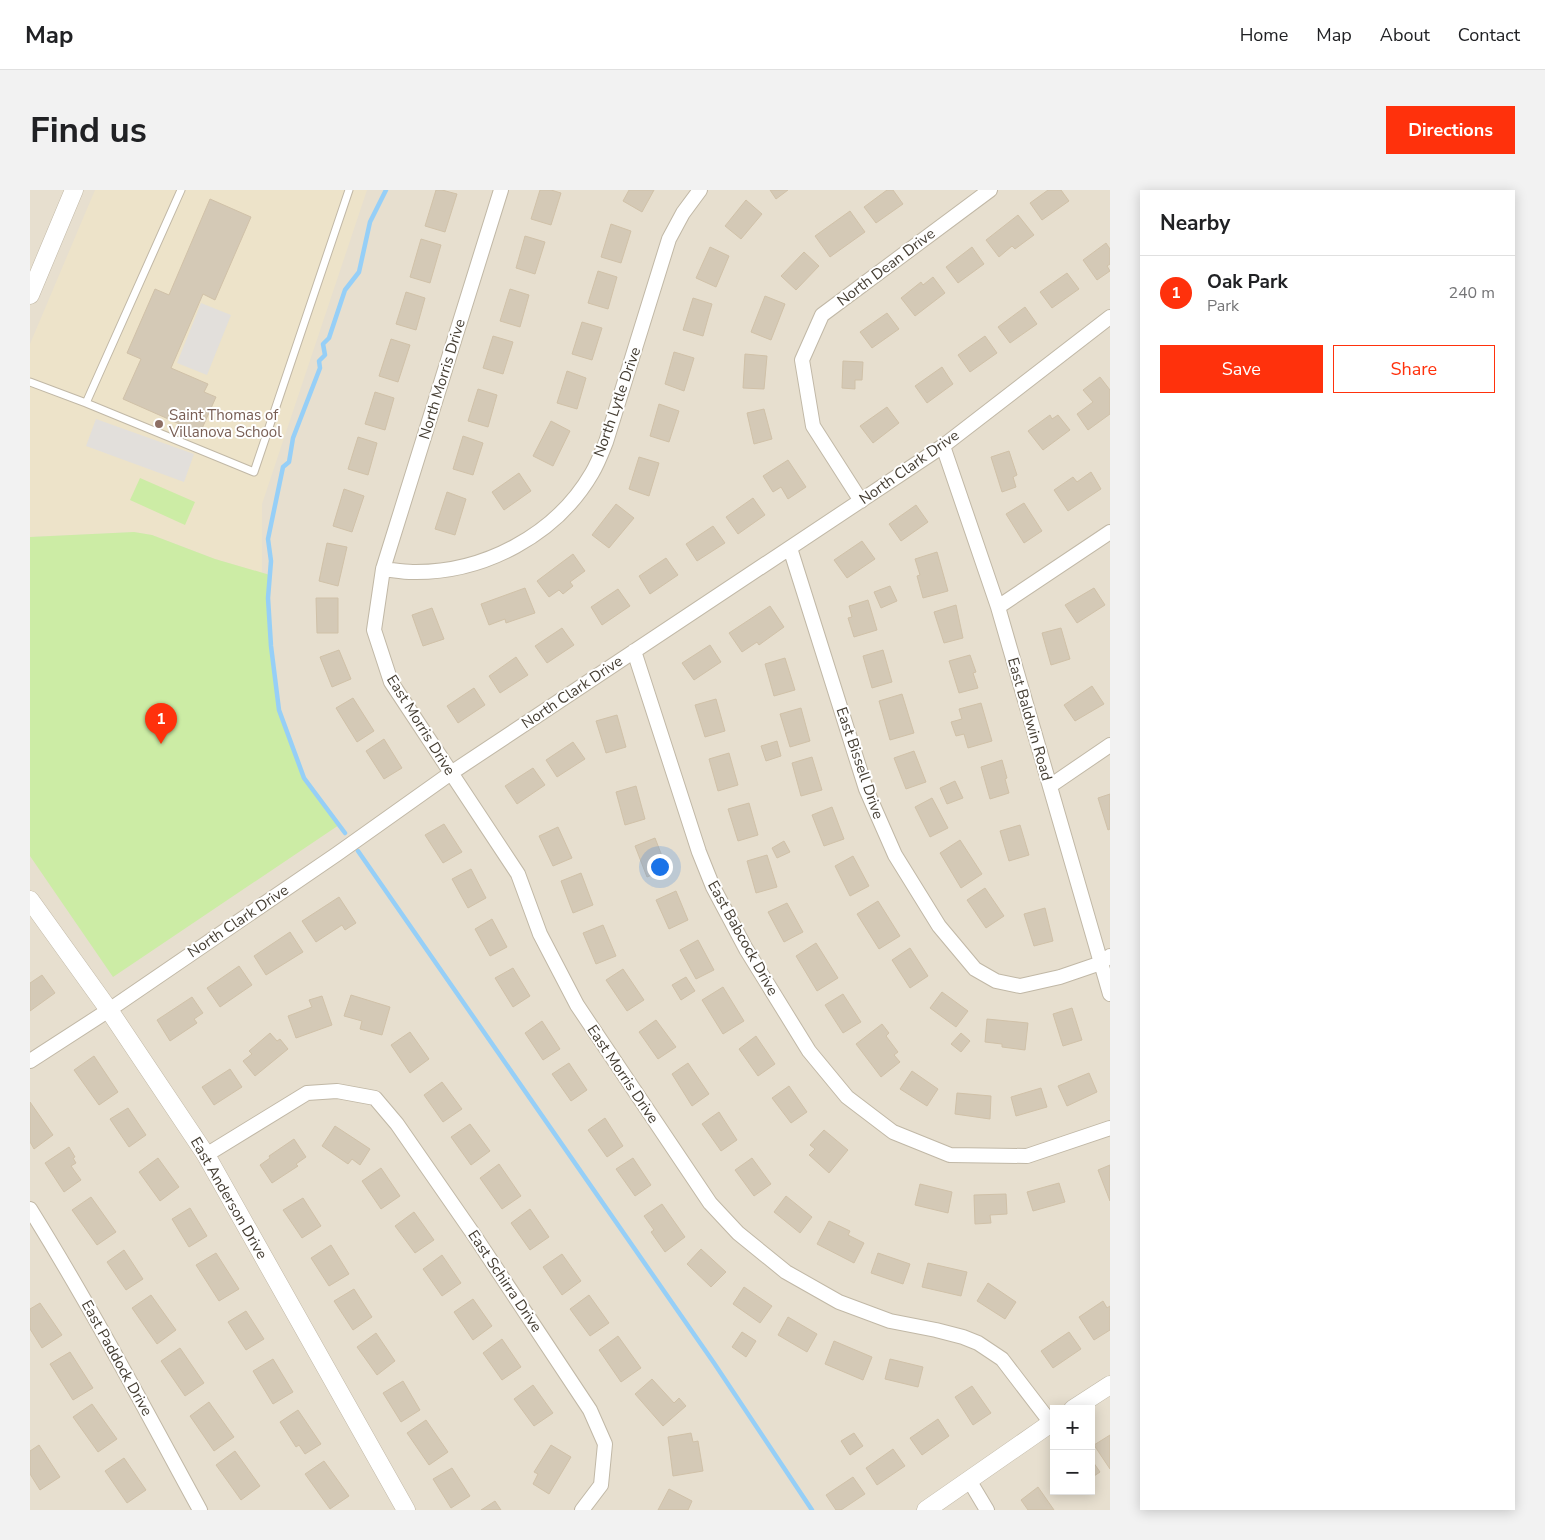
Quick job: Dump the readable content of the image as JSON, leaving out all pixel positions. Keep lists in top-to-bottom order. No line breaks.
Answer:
{"streets":{"street":["North Dean Drive","North Morris Drive","North Lytle Drive","North Clark Drive","East Baldwin Road","East Morris Drive","East Bissell Drive","East Babcock Drive","East Anderson Drive","East Schirra Drive","East Paddock Drive"]},"crossings":[["North Dean Drive","North Clark Drive"],["North Morris Drive","North Lytle Drive"],["North Morris Drive","East Morris Drive"],["North Lytle Drive","East Morris Drive"],["North Clark Drive","East Baldwin Road"],["North Clark Drive","East Morris Drive"],["North Clark Drive","East Bissell Drive"],["North Clark Drive","East Babcock Drive"],["North Clark Drive","East Anderson Drive"],["East Baldwin Road","East Bissell Drive"],["East Anderson Drive","East Schirra Drive"]],"places":["Saint Thomas of Villanova School"],"page":{"header":"Map","nav":["Home","Map","About","Contact"],"buttons":["Directions",["Save","Share"]],"title":"Find us","heading":"Nearby","list":[{"mark":"1","name":"Oak Park","note":"Park","value":"240 m"}],"pins":"1","map_buttons":["+","−"]}}
